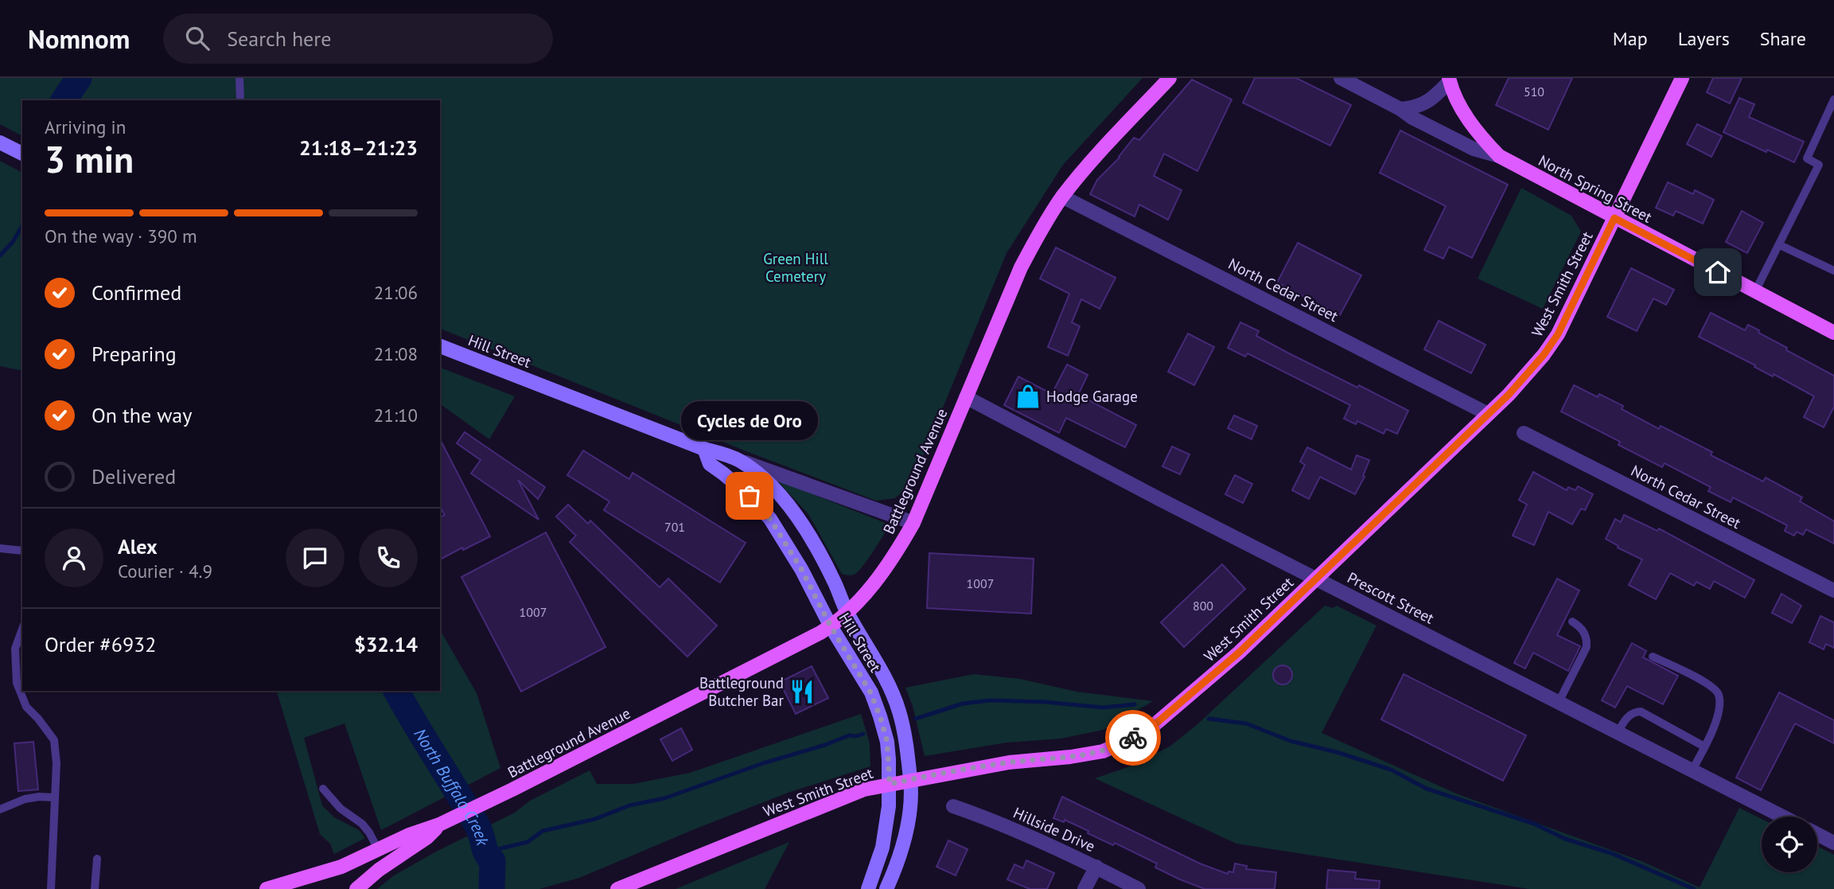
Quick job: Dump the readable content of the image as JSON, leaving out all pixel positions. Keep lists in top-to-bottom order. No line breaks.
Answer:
{"streets":{"main road":["North Spring Street","West Smith Street","Battleground Avenue"],"street":["North Cedar Street","Hill Street","Prescott Street","Hillside Drive"]},"crossings":[["North Spring Street","West Smith Street"],["West Smith Street","North Cedar Street"],["West Smith Street","Hill Street"],["West Smith Street","Prescott Street"],["North Cedar Street","Battleground Avenue"],["Hill Street","Battleground Avenue"],["Battleground Avenue","Prescott Street"]],"water":["North Buffalo Creek"],"parks":["Green Hill Cemetery"],"places":{"shop":["Hodge Garage"],"other":["Cycles de Oro"],"restaurant":["Battleground Butcher Bar"]},"house_numbers":["510","701","1007","800","1007"],"page":{"header":"Nomnom","search":"Search here","nav":["Map","Layers","Share"],"heading":["3 min","Arriving in","21:18–21:23"],"panel":["Alex","Courier · 4.9","Order #6932","$32.14"],"bar":"On the way · 390 m","list":[["Confirmed","21:06"],["Preparing","21:08"],["On the way","21:10"],"Delivered"],"bubble":"Cycles de Oro"}}
